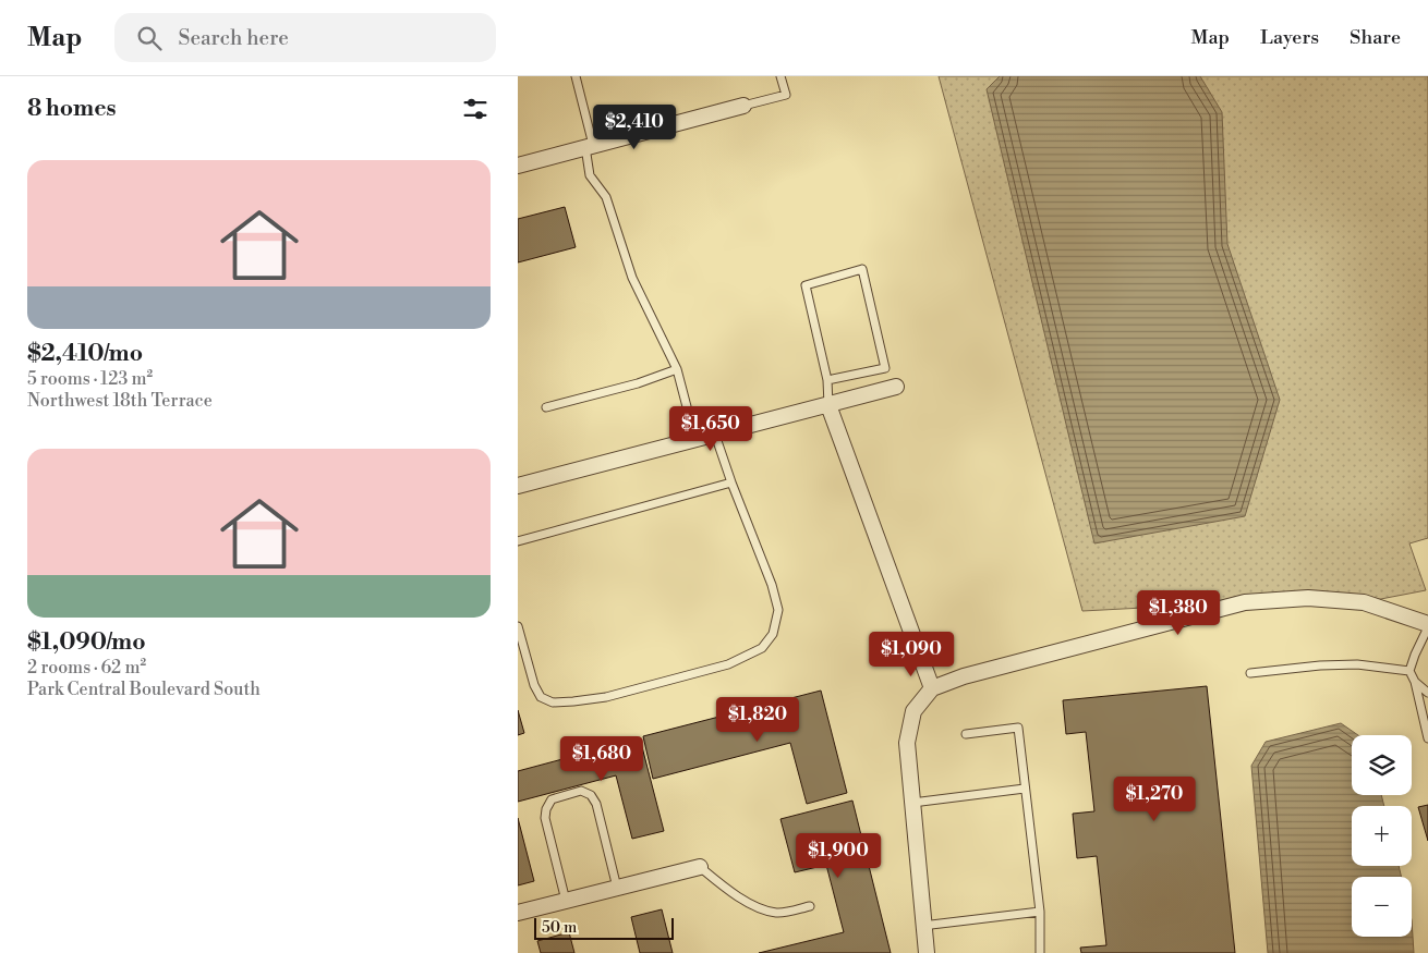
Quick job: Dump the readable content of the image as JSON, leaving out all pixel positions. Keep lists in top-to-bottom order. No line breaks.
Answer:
{"scale_bar":"50 m","page":{"header":"Map","search":"Search here","nav":["Map","Layers","Share"],"heading":"8 homes","price":["$2,410","$1,650","$1,380","$1,090","$1,820","$1,680","$1,270","$1,900"],"list":[{"name":"$2,410/mo","note":"5 rooms · 123 m² · Northwest 18th Terrace"},{"name":"$1,090/mo","note":"2 rooms · 62 m² · Park Central Boulevard South"}],"map_buttons":["+","−"],"scale":"50 m"}}
